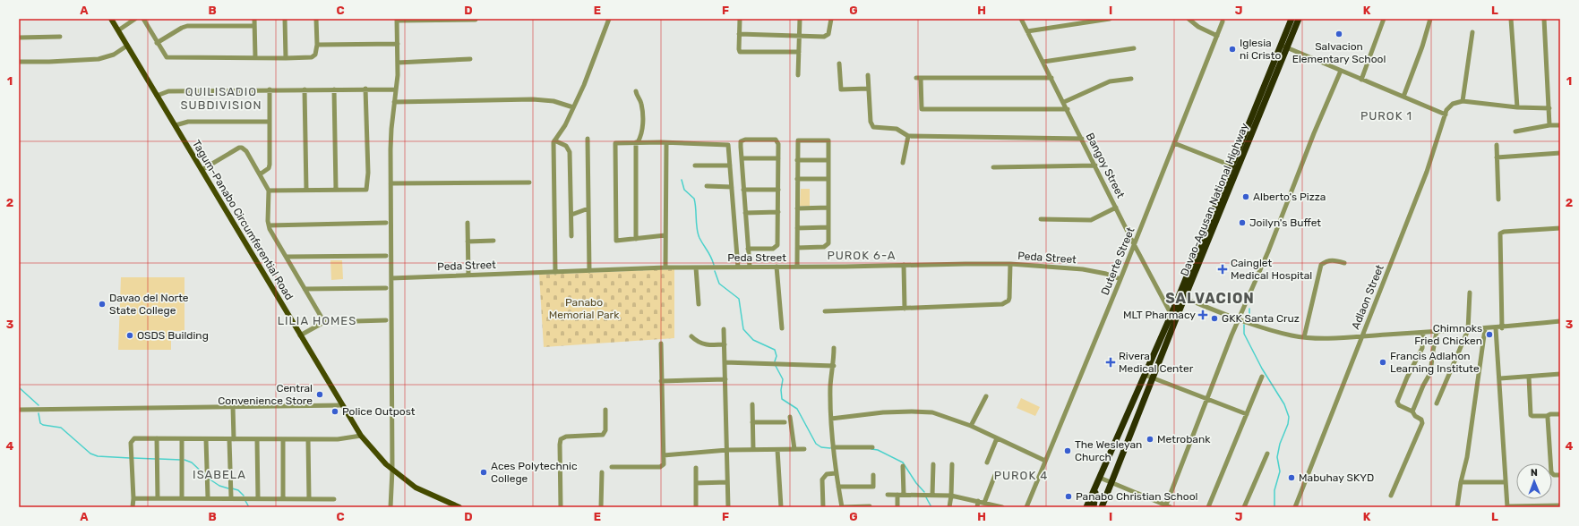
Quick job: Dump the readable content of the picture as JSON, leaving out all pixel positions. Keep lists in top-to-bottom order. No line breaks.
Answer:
{"streets":{"highway":["Davao-Agusan National Highway"],"main road":["Tagum-Panabo Circumferential Road"],"street":["Bangoy Street","Peda Street","Duterte Street","Adlaon Street"]},"crossings":[["Bangoy Street","Davao-Agusan National Highway"],["Bangoy Street","Duterte Street"],["Peda Street","Duterte Street"]],"districts":["QUILISADIO SUBDIVISION","PUROK 1","PUROK 6-A","SALVACION","LILIA HOMES","ISABELA","PUROK 4"],"parks":["Panabo Memorial Park"],"places":{"other":["Salvacion Elementary School","Iglesia ni Cristo","Alberto's Pizza","Joilyn's Buffet","Davao del Norte State College","GKK Santa Cruz","Chimnoks Fried Chicken","OSDS Building","Francis Adlahon Learning Institute","Central Convenience Store","Police Outpost","Metrobank","The Wesleyan Church","Aces Polytechnic College","Mabuhay SKYD","Panabo Christian School"],"health":["Cainglet Medical Hospital","MLT Pharmacy","Rivera Medical Center"]},"north":"top","grid":{"columns":["A","B","C","D","E","F","G","H","I","J","K","L"],"rows":["1","2","3","4"]}}
